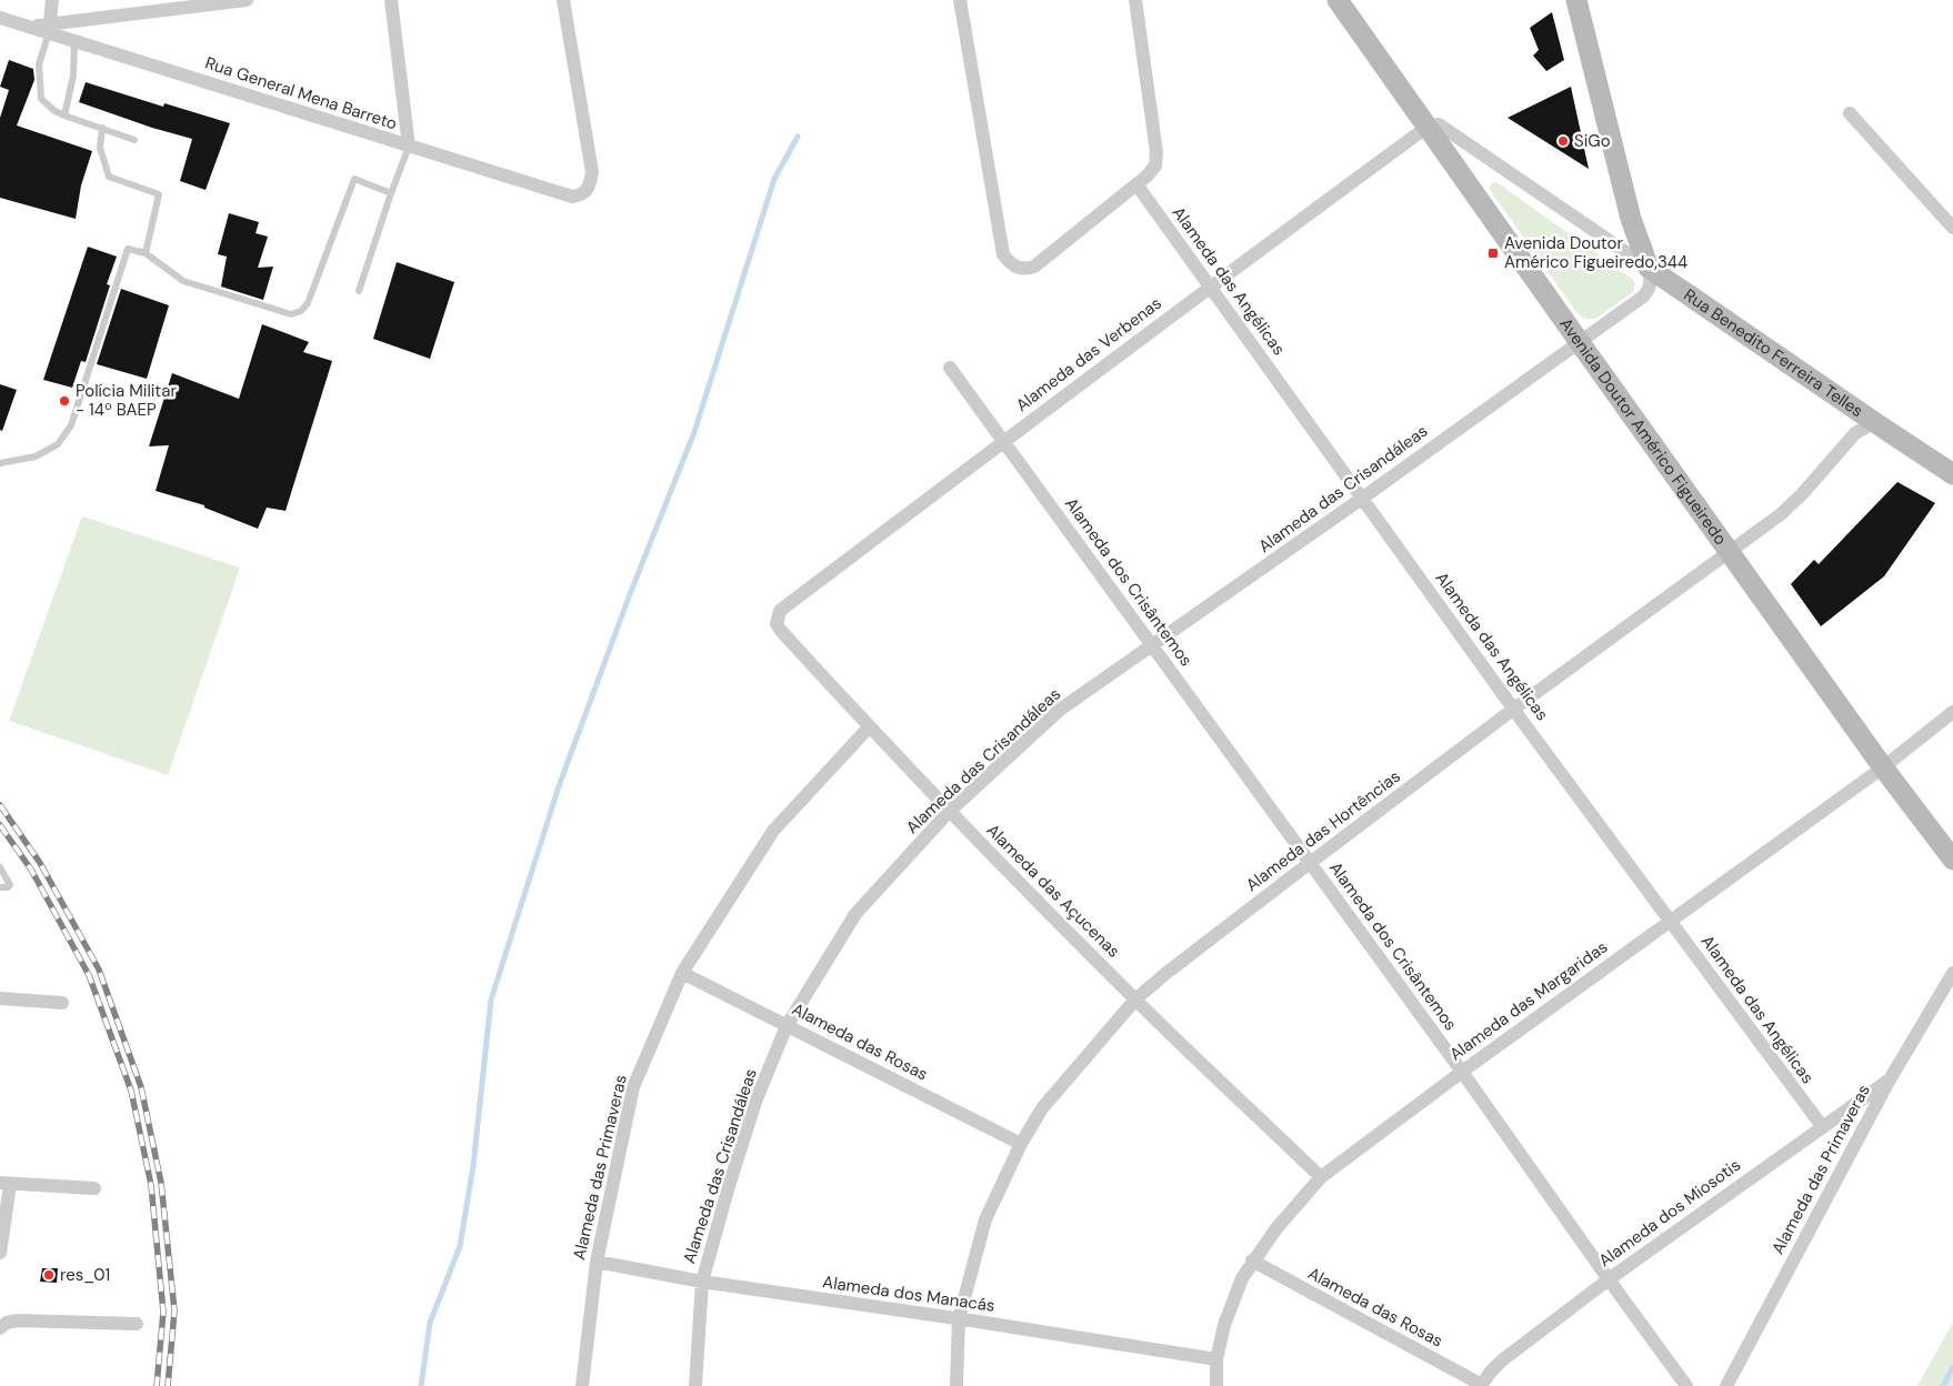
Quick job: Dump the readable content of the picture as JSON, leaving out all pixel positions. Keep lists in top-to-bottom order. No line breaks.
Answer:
{"streets":{"main road":["Rua Benedito Ferreira Telles","Avenida Doutor Américo Figueiredo"],"street":["Rua General Mena Barreto","Alameda das Angélicas","Alameda das Verbenas","Alameda das Crisandáleas","Alameda dos Crisântemos","Alameda das Hortências","Alameda das Açucenas","Alameda das Margaridas","Alameda das Rosas","Alameda das Primaveras","Alameda dos Miosotis","Alameda dos Manacás"]},"crossings":[["Alameda das Angélicas","Alameda das Verbenas"],["Alameda das Angélicas","Alameda das Crisandáleas"],["Alameda das Angélicas","Alameda das Hortências"],["Alameda das Angélicas","Alameda das Margaridas"],["Alameda das Angélicas","Alameda dos Miosotis"],["Rua Benedito Ferreira Telles","Alameda das Verbenas"],["Rua Benedito Ferreira Telles","Avenida Doutor Américo Figueiredo"],["Rua Benedito Ferreira Telles","Alameda das Crisandáleas"],["Rua Benedito Ferreira Telles","Alameda das Hortências"],["Alameda das Verbenas","Avenida Doutor Américo Figueiredo"],["Alameda das Verbenas","Alameda dos Crisântemos"],["Alameda das Verbenas","Alameda das Açucenas"],["Avenida Doutor Américo Figueiredo","Alameda das Crisandáleas"],["Avenida Doutor Américo Figueiredo","Alameda das Hortências"],["Avenida Doutor Américo Figueiredo","Alameda das Margaridas"],["Alameda das Crisandáleas","Alameda dos Crisântemos"],["Alameda das Crisandáleas","Alameda das Açucenas"],["Alameda das Crisandáleas","Alameda das Rosas"],["Alameda das Crisandáleas","Alameda dos Manacás"],["Alameda dos Crisântemos","Alameda das Hortências"],["Alameda dos Crisântemos","Alameda das Margaridas"],["Alameda dos Crisântemos","Alameda dos Miosotis"],["Alameda das Hortências","Alameda das Açucenas"],["Alameda das Hortências","Alameda das Rosas"],["Alameda das Hortências","Alameda dos Manacás"],["Alameda das Açucenas","Alameda das Margaridas"],["Alameda das Açucenas","Alameda das Primaveras"],["Alameda das Margaridas","Alameda das Rosas"],["Alameda das Margaridas","Alameda dos Manacás"],["Alameda das Rosas","Alameda das Primaveras"],["Alameda das Rosas","Alameda dos Miosotis"],["Alameda das Primaveras","Alameda dos Miosotis"],["Alameda das Primaveras","Alameda dos Manacás"]],"places":{"other":["SiGo","Polícia Militar - 14º BAEP","res_01"],"transit":["Avenida Doutor Américo Figueiredo,344"]}}
